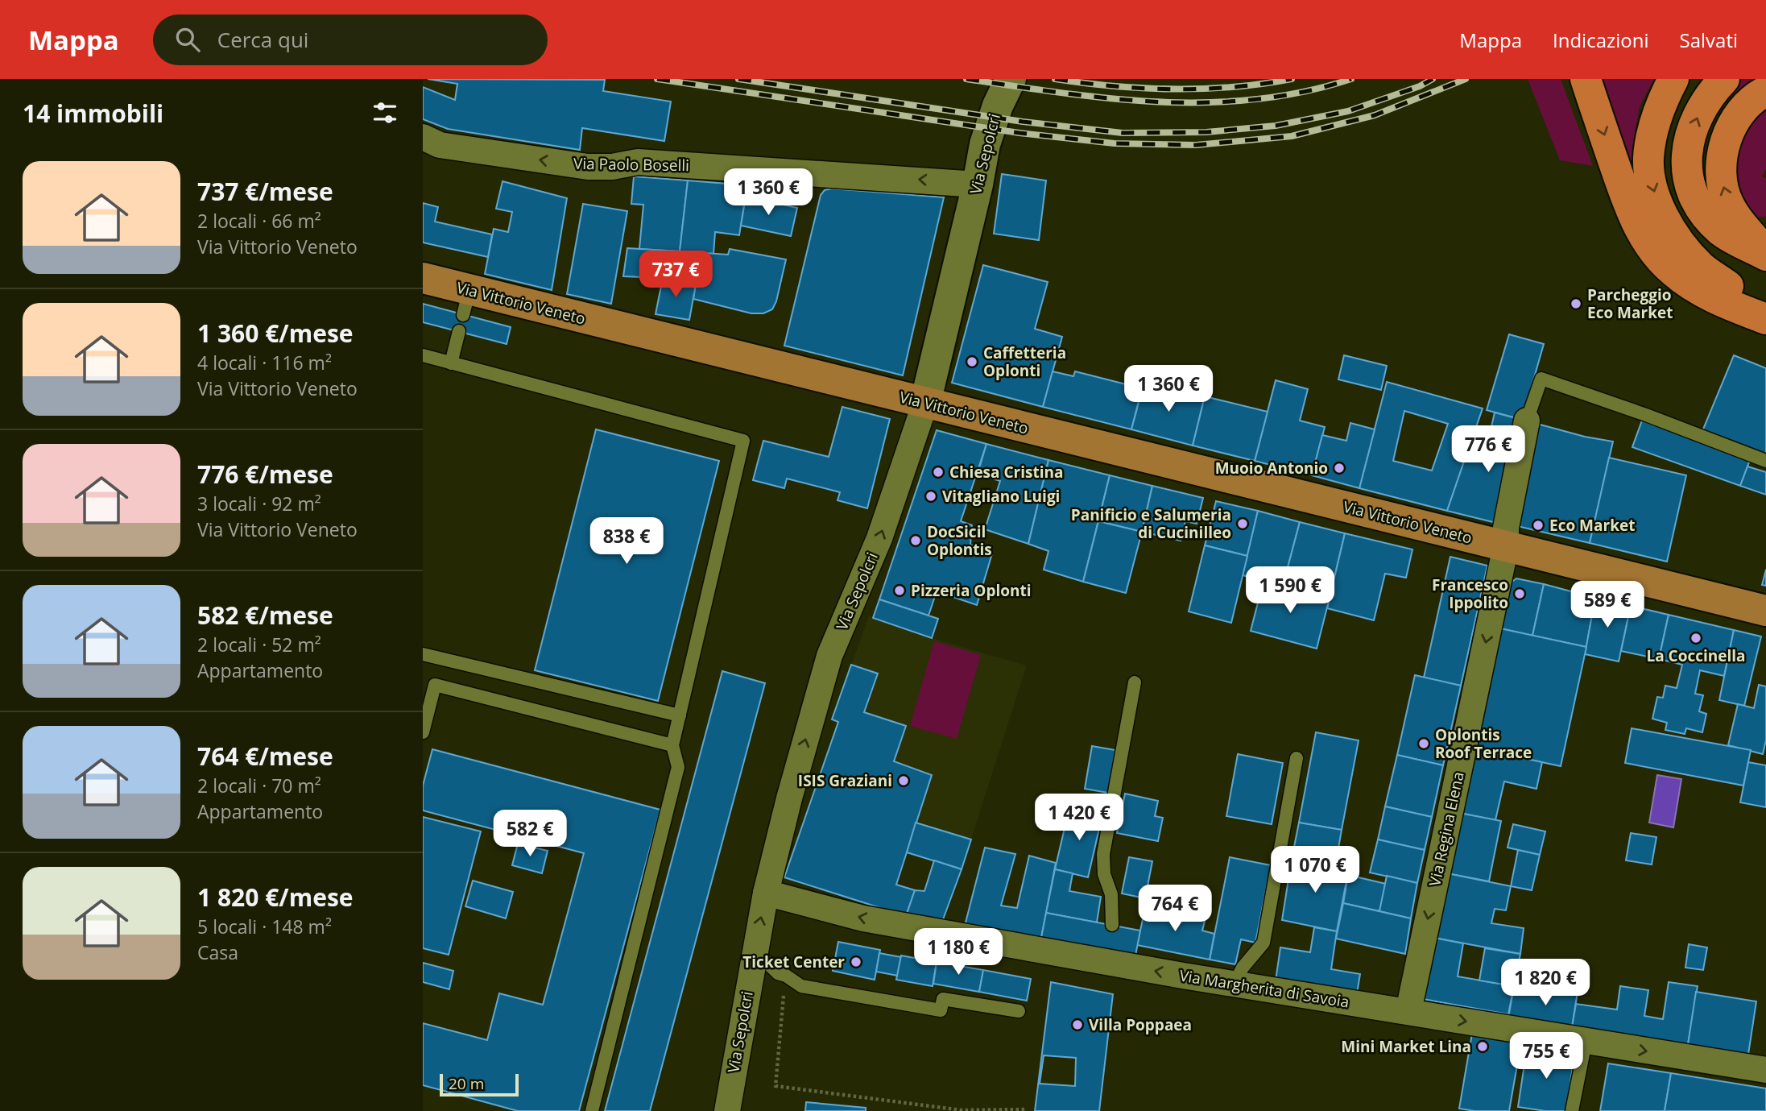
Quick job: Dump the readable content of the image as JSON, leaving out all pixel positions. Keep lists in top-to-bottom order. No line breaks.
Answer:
{"streets":{"main road":["Via Vittorio Veneto"],"street":["Via Sepolcri","Via Paolo Boselli","Via Regina Elena","Via Margherita di Savoia"]},"crossings":[["Via Sepolcri","Via Paolo Boselli"],["Via Sepolcri","Via Vittorio Veneto"],["Via Sepolcri","Via Margherita di Savoia"],["Via Vittorio Veneto","Via Regina Elena"],["Via Regina Elena","Via Margherita di Savoia"]],"one_way":["Via Sepolcri","Via Paolo Boselli","Via Regina Elena"],"places":["Parcheggio Eco Market","Caffetteria Oplonti","Muoio Antonio","Chiesa Cristina","Vitagliano Luigi","Panificio e Salumeria di Cucinilleo","Eco Market","DocSicil Oplontis","Pizzeria Oplonti","Francesco Ippolito","La Coccinella","Oplontis Roof Terrace","ISIS Graziani","Ticket Center","Villa Poppaea","Mini Market Lina"],"scale_bar":"20 m","page":{"header":"Mappa","search":"Cerca qui","nav":["Mappa","Indicazioni","Salvati"],"heading":"14 immobili","list":[{"name":"737 €/mese","note":"2 locali · 66 m² · Via Vittorio Veneto"},{"name":"1 360 €/mese","note":"4 locali · 116 m² · Via Vittorio Veneto"},{"name":"776 €/mese","note":"3 locali · 92 m² · Via Vittorio Veneto"},{"name":"582 €/mese","note":"2 locali · 52 m² · Appartamento"},{"name":"764 €/mese","note":"2 locali · 70 m² · Appartamento"},{"name":"1 820 €/mese","note":"5 locali · 148 m² · Casa"}],"price":["1 360 €","737 €","1 360 €","776 €","838 €","1 590 €","589 €","1 420 €","582 €","1 070 €","764 €","1 180 €","1 820 €","755 €"],"scale":"20 m"}}
